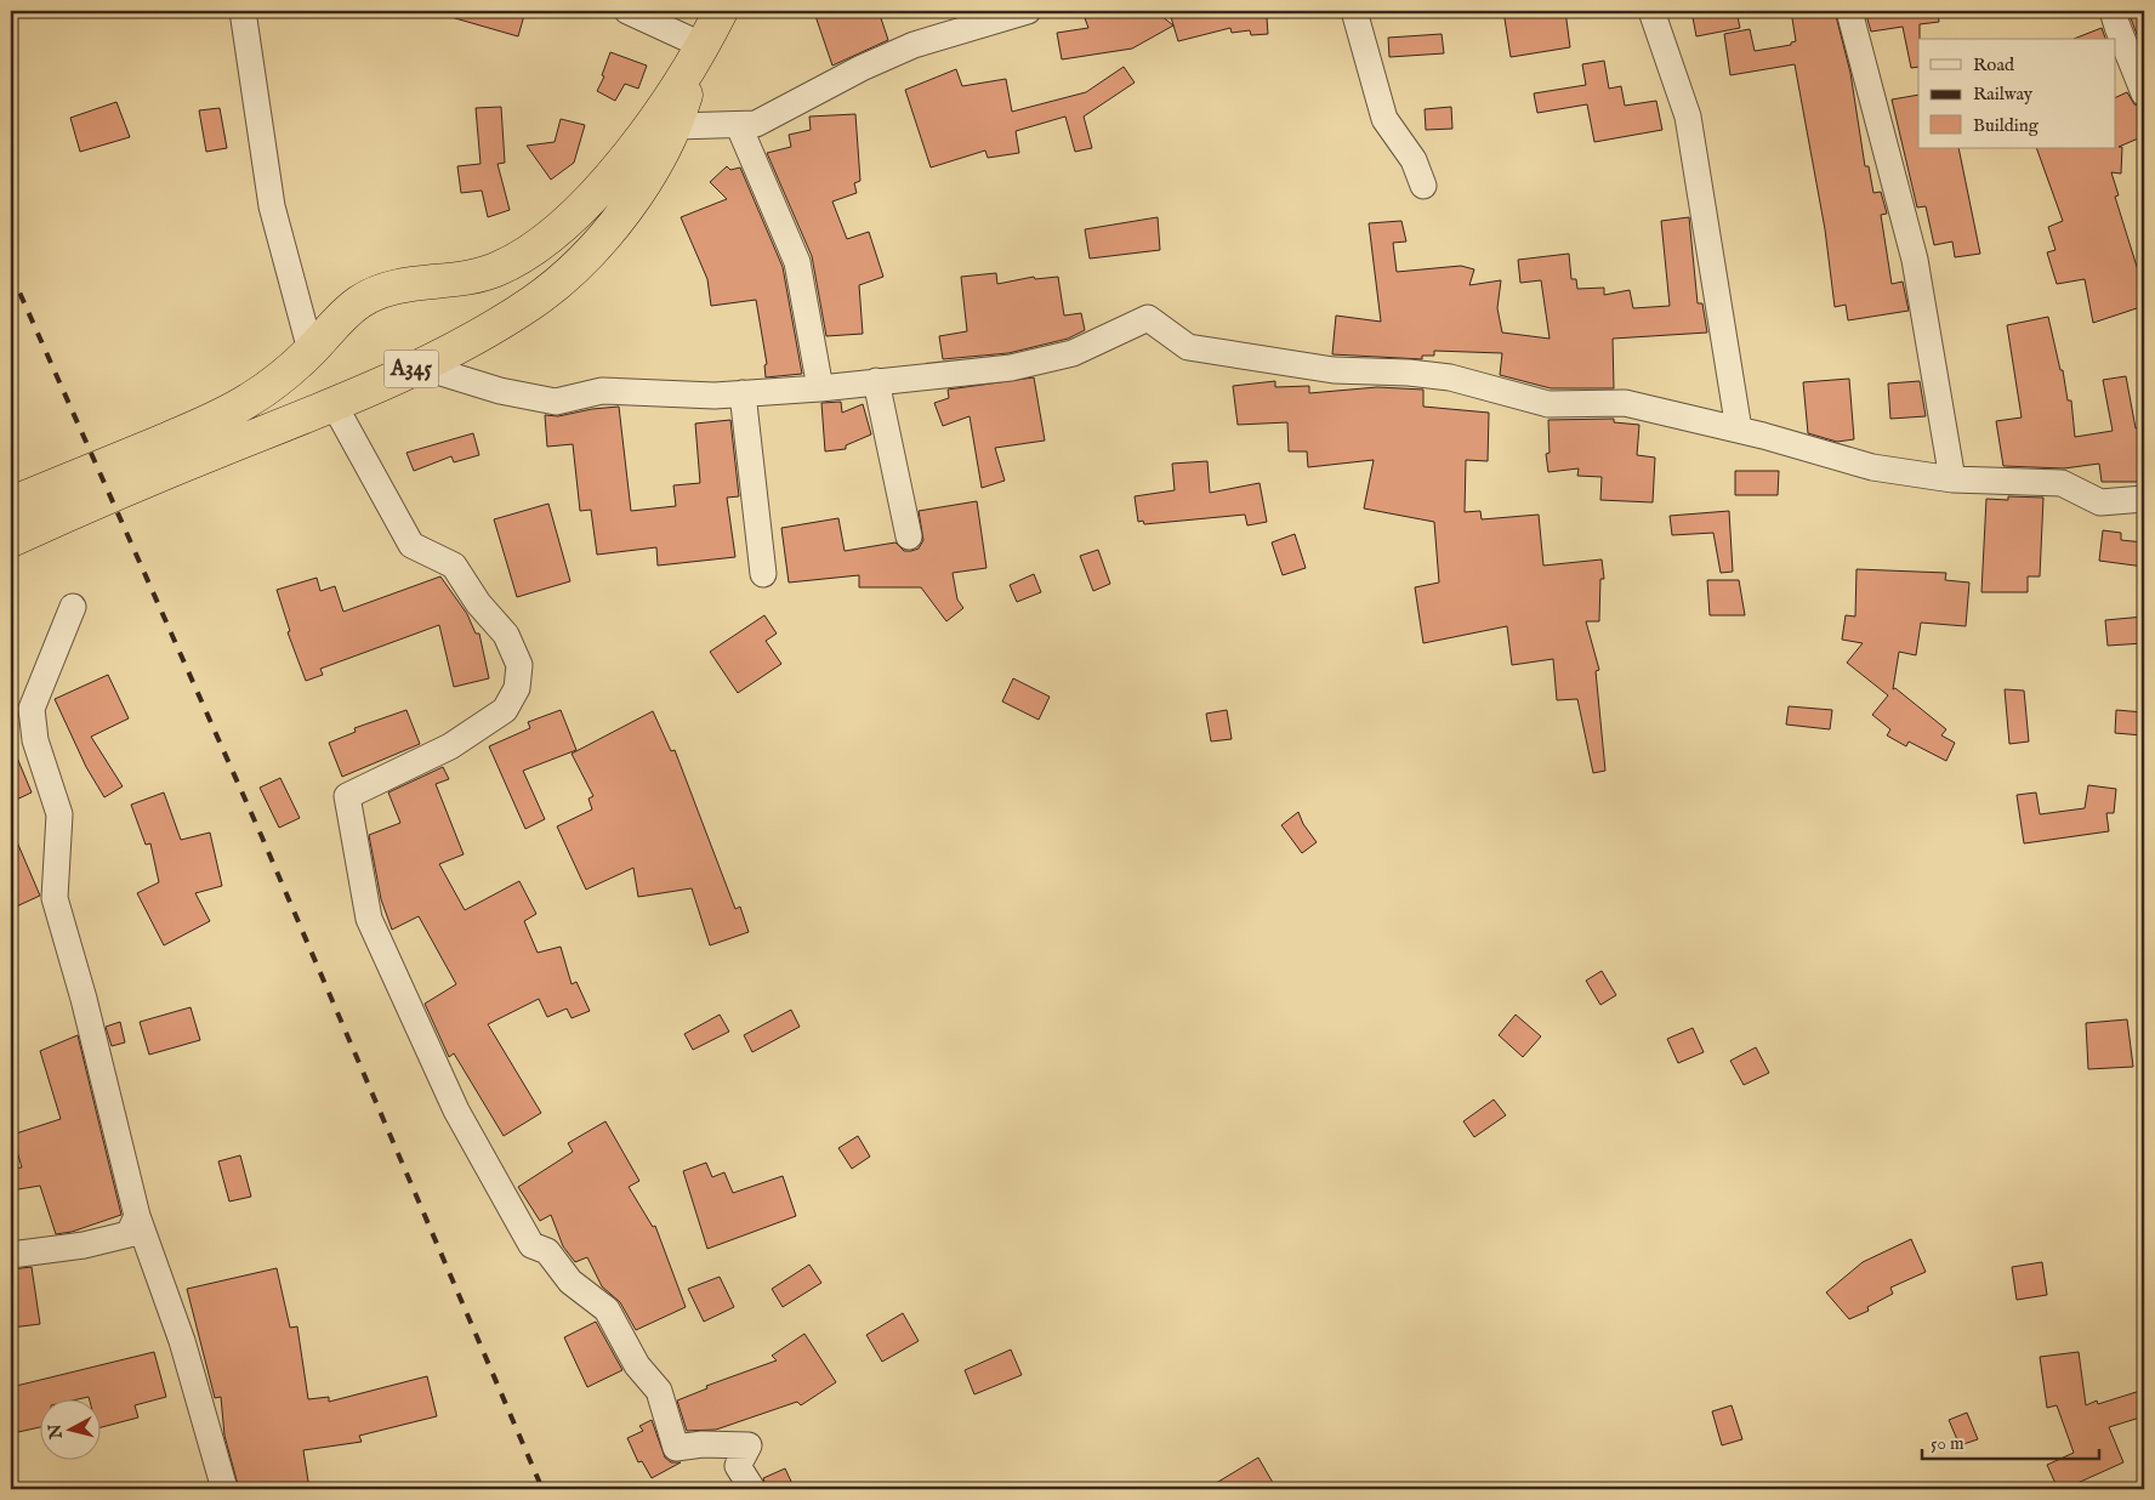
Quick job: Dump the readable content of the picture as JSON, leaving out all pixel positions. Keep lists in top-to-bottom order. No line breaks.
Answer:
{"streets":{"highway":["A345"]},"legend":["Road","Railway","Building"],"scale_bar":"50 m","north":"left"}
